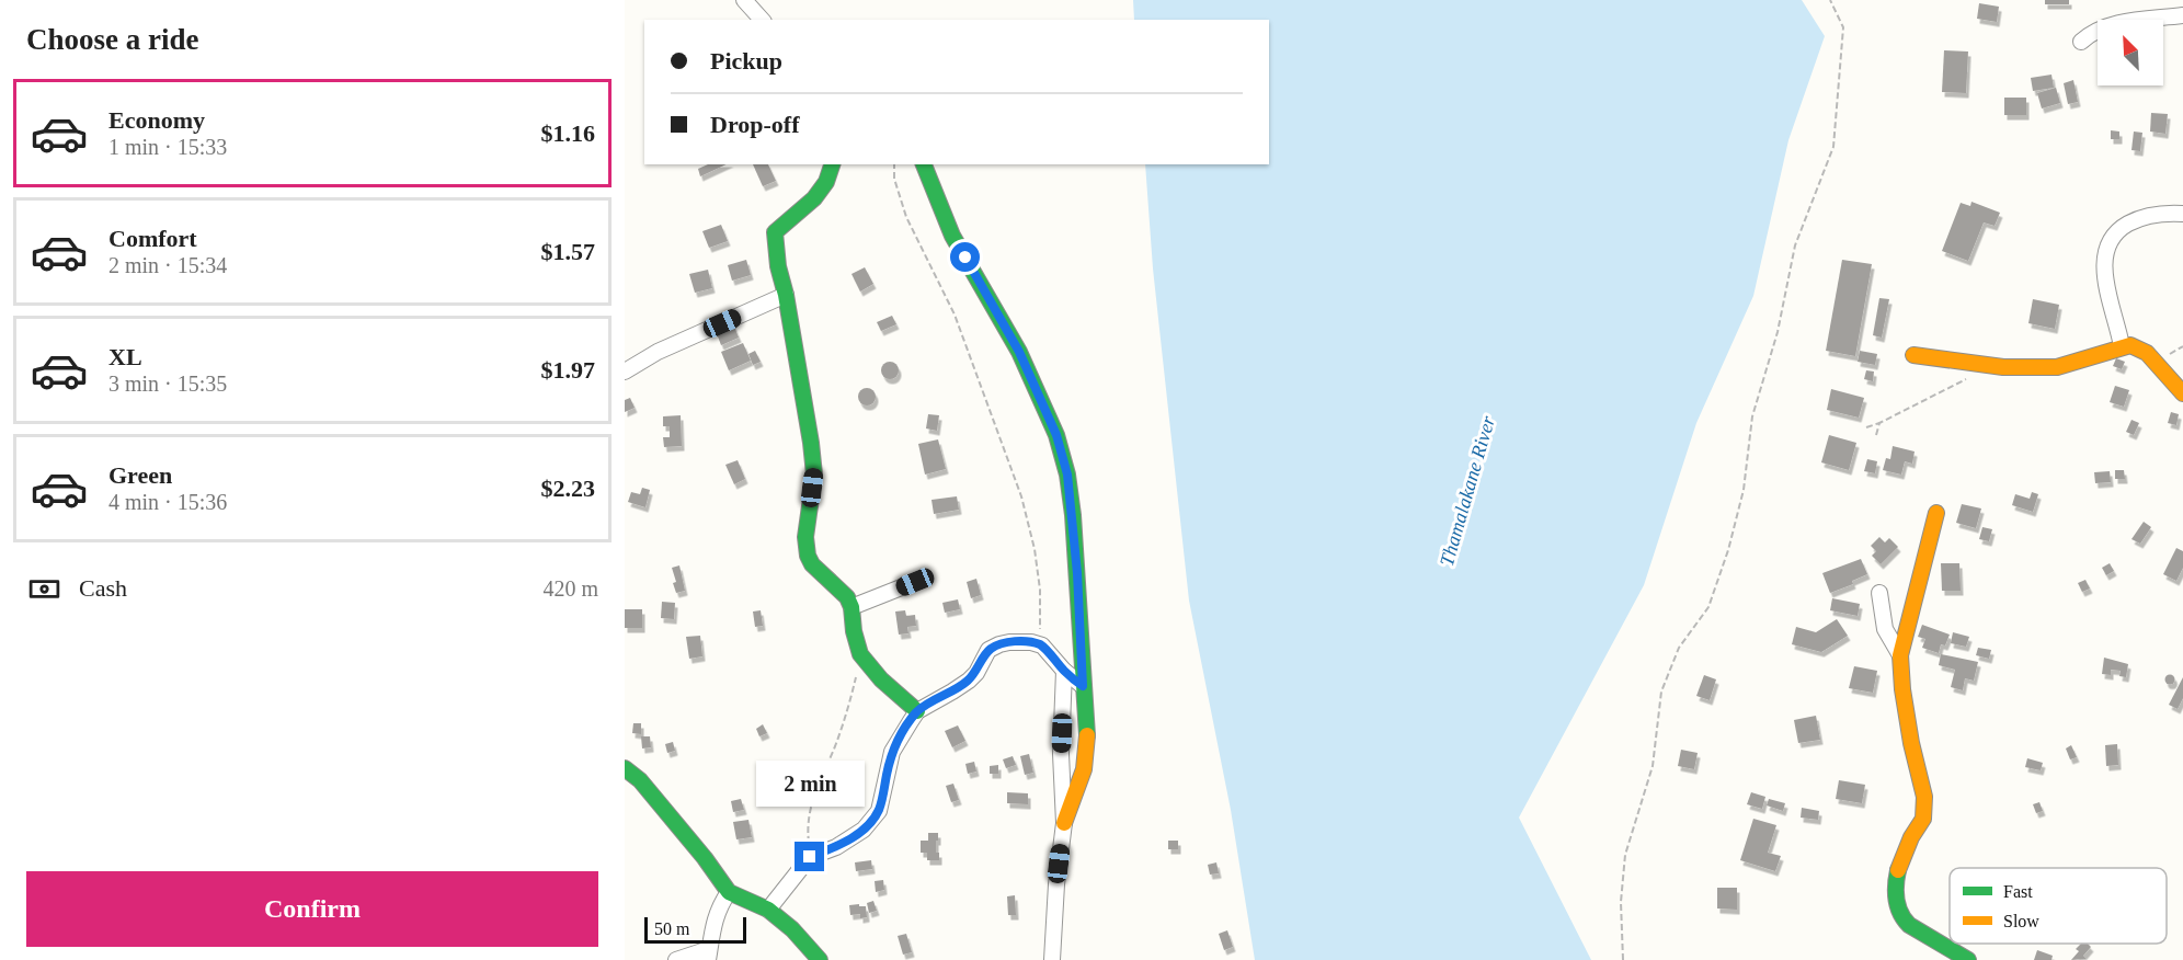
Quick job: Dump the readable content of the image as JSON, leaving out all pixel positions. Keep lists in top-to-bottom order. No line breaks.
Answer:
{"water":["Thamalakane River"],"legend":["Fast","Slow"],"scale_bar":"50 m","north":"top left","page":{"heading":"Choose a ride","banner":["Pickup","Drop-off"],"list":[{"name":"Economy","note":"1 min · 15:33","value":"$1.16"},{"name":"Comfort","note":"2 min · 15:34","value":"$1.57"},{"name":"XL","note":"3 min · 15:35","value":"$1.97"},{"name":"Green","note":"4 min · 15:36","value":"$2.23"}],"pay":["Cash","420 m"],"bubble":"2 min","buttons":"Confirm","scale":"50 m"}}
